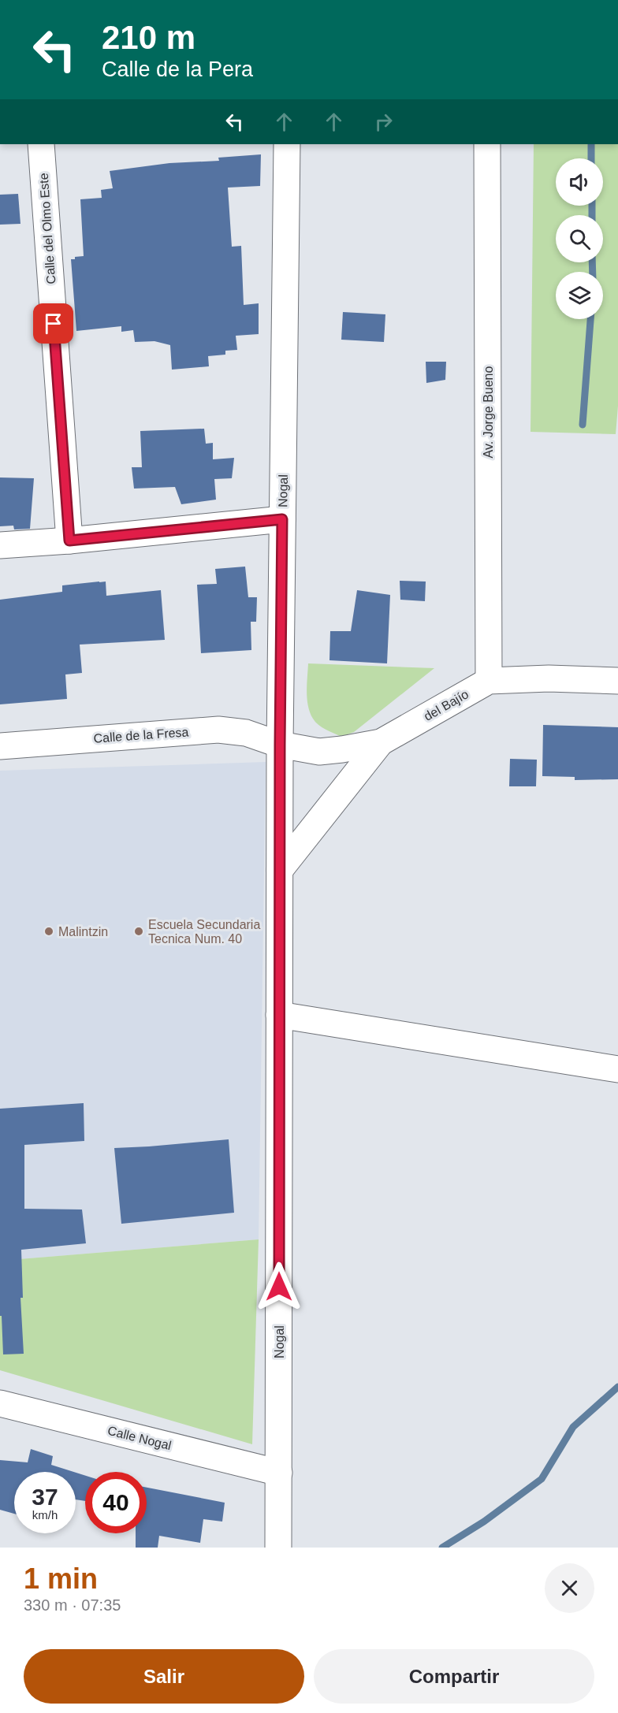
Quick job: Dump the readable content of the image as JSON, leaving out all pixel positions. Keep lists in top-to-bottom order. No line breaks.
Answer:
{"streets":{"street":["Calle del Olmo Este","Av. Jorge Bueno","Nogal","del Bajío","Calle de la Fresa","Calle Nogal"]},"crossings":[["Av. Jorge Bueno","del Bajío"],["Nogal","del Bajío"],["Nogal","Calle de la Fresa"],["Nogal","Calle Nogal"],["del Bajío","Calle de la Fresa"]],"places":["Malintzin","Escuela Secundaria Tecnica Num. 40"],"page":{"turn":["210 m","Calle de la Pera"],"speed":"37 km/h","limit":"40","heading":["1 min","330 m · 07:35"],"buttons":["Salir","Compartir"]}}
